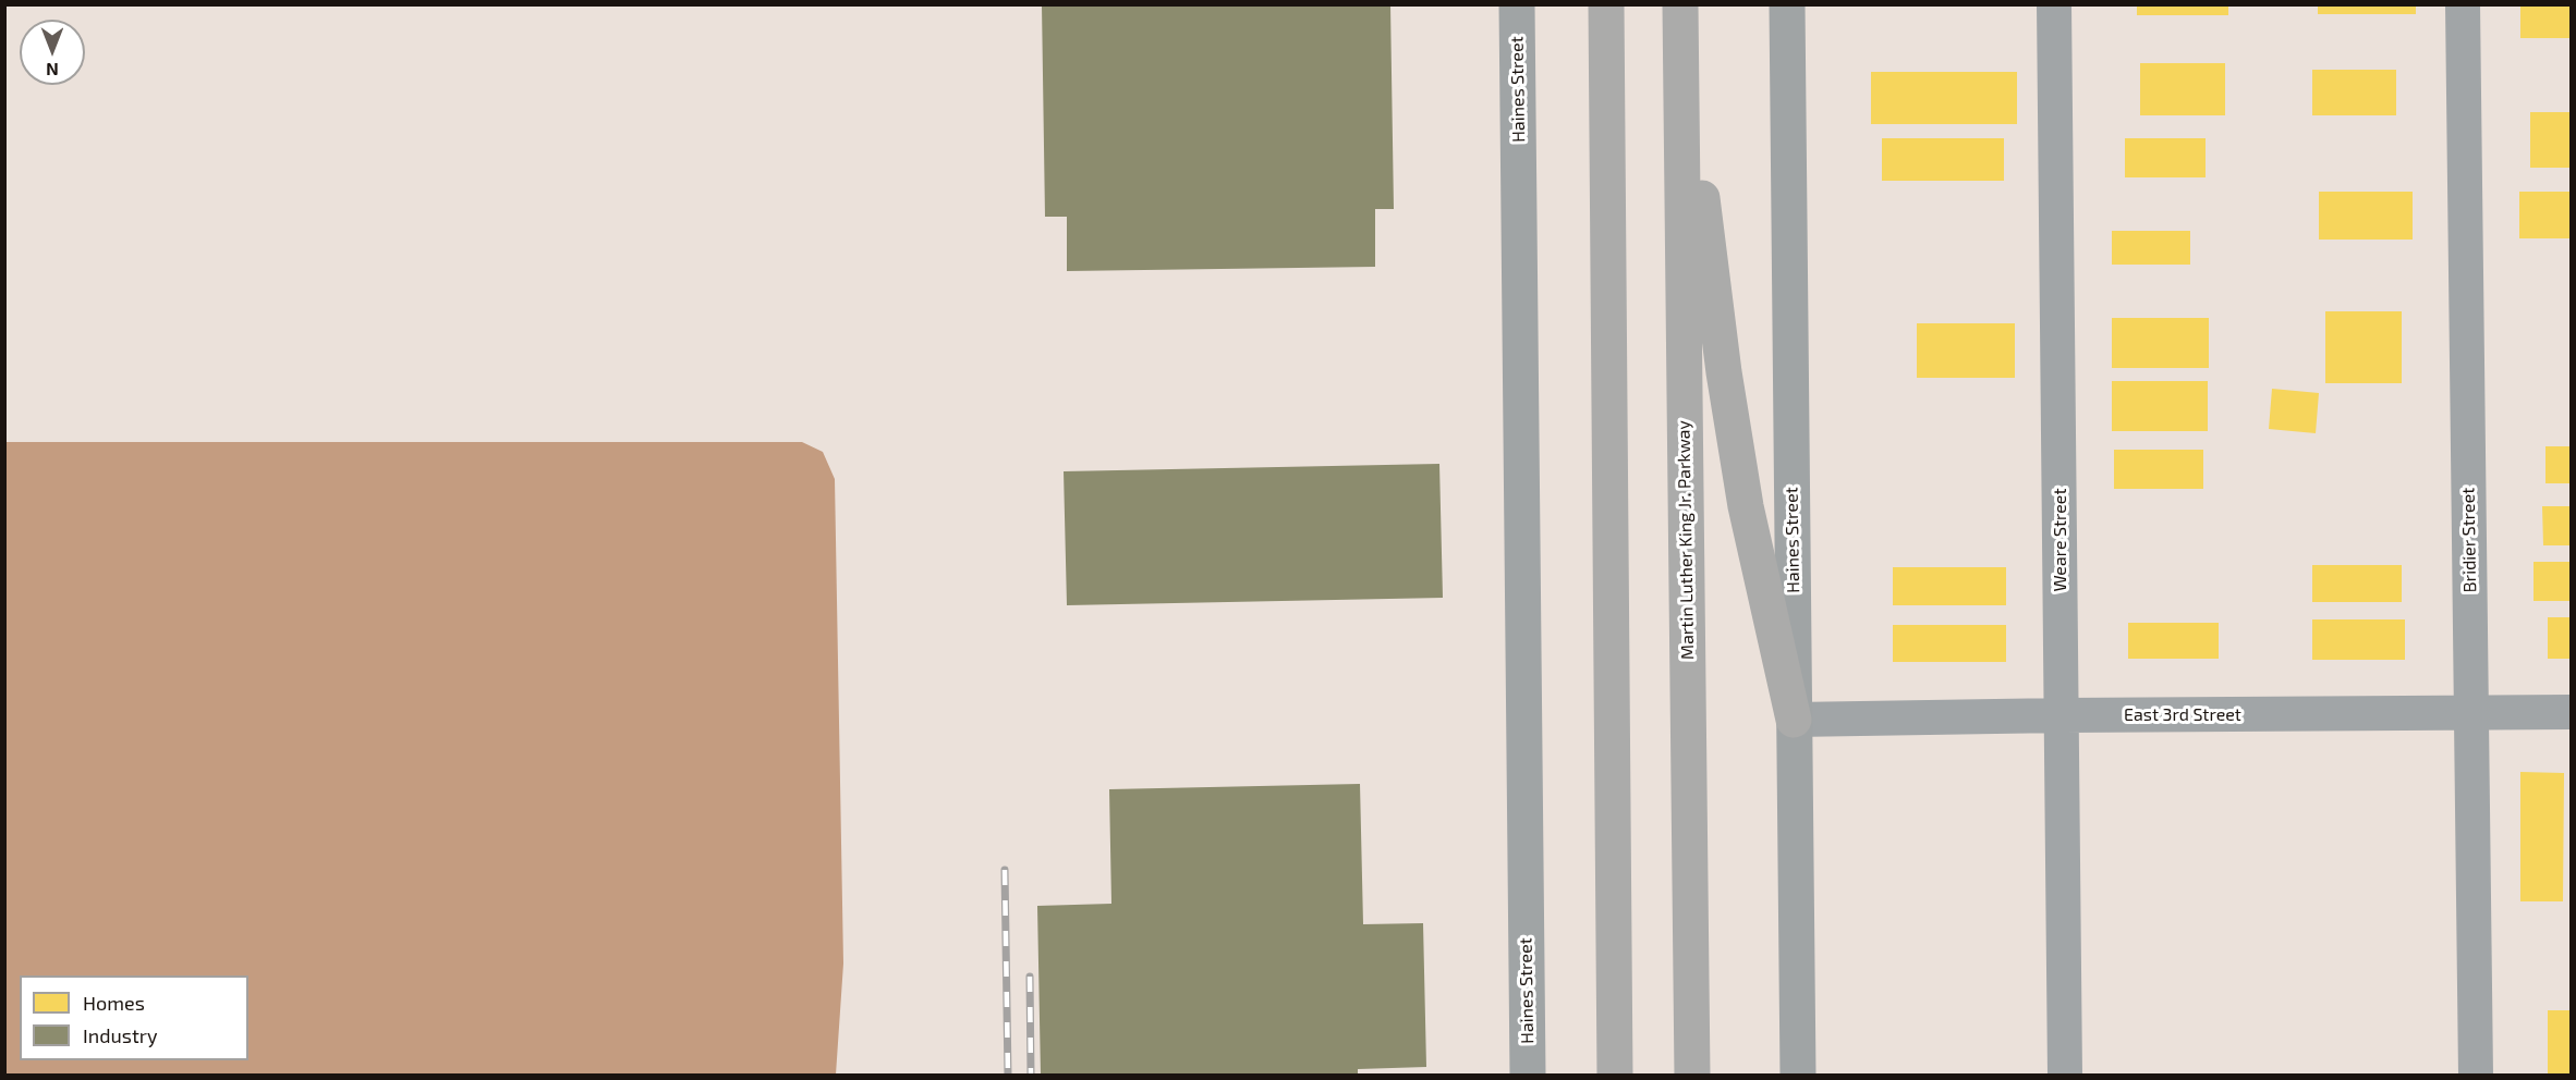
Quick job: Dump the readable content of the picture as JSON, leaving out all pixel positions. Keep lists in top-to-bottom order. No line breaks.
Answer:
{"streets":{"highway":["Martin Luther King Jr. Parkway"],"street":["Haines Street","Weare Street","Bridier Street","East 3rd Street"]},"crossings":[["Haines Street","East 3rd Street"],["Weare Street","East 3rd Street"],["Bridier Street","East 3rd Street"]],"legend":["Homes","Industry"],"north":"bottom"}
